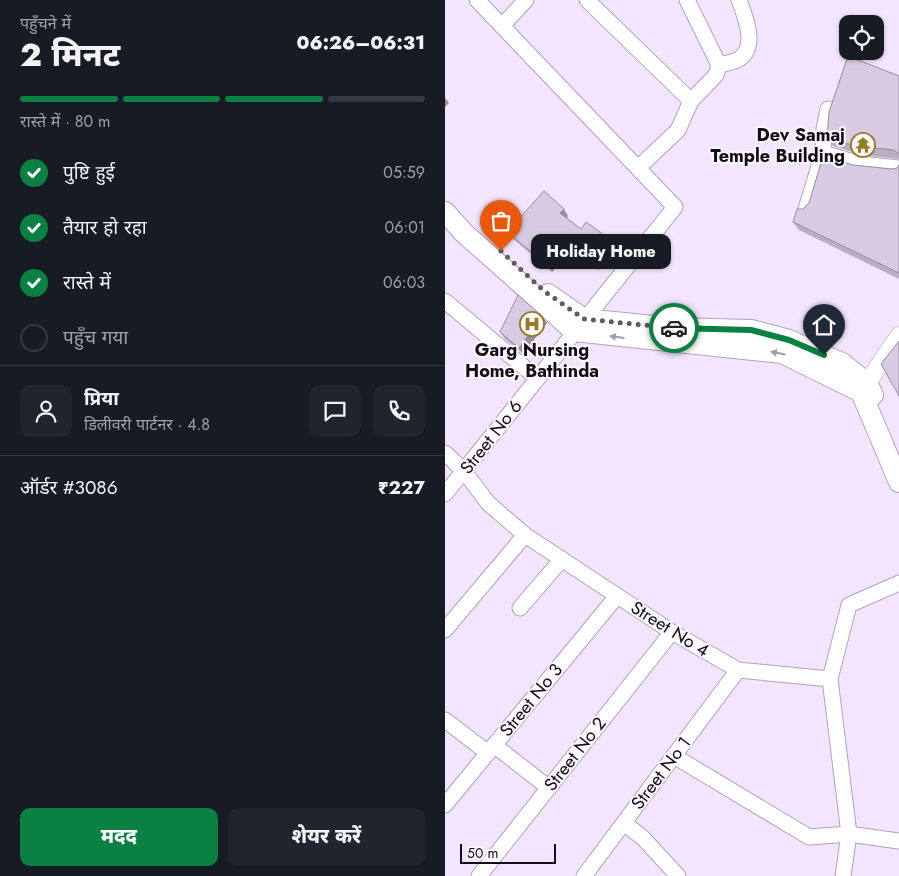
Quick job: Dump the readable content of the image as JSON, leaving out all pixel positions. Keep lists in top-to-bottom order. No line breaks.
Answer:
{"streets":{"street":["Street No 6","Street No 4","Street No 3","Street No 2","Street No 1"]},"crossings":[["Street No 6","Street No 4"],["Street No 4","Street No 3"],["Street No 4","Street No 2"],["Street No 4","Street No 1"]],"places":{"temple":["Dev Samaj Temple Building"],"other":["Holiday Home"],"hospital":["Garg Nursing Home, Bathinda"]},"scale_bar":"50 m","page":{"heading":["2 मिनट","पहुँचने में","06:26–06:31"],"panel":["प्रिया","डिलीवरी पार्टनर · 4.8","ऑर्डर #3086","₹227"],"bar":"रास्ते में · 80 m","list":[["पुष्टि हुई","05:59"],["तैयार हो रहा","06:01"],["रास्ते में","06:03"],"पहुँच गया"],"bubble":"Holiday Home","buttons":["मदद","शेयर करें"],"scale":"50 m"}}
